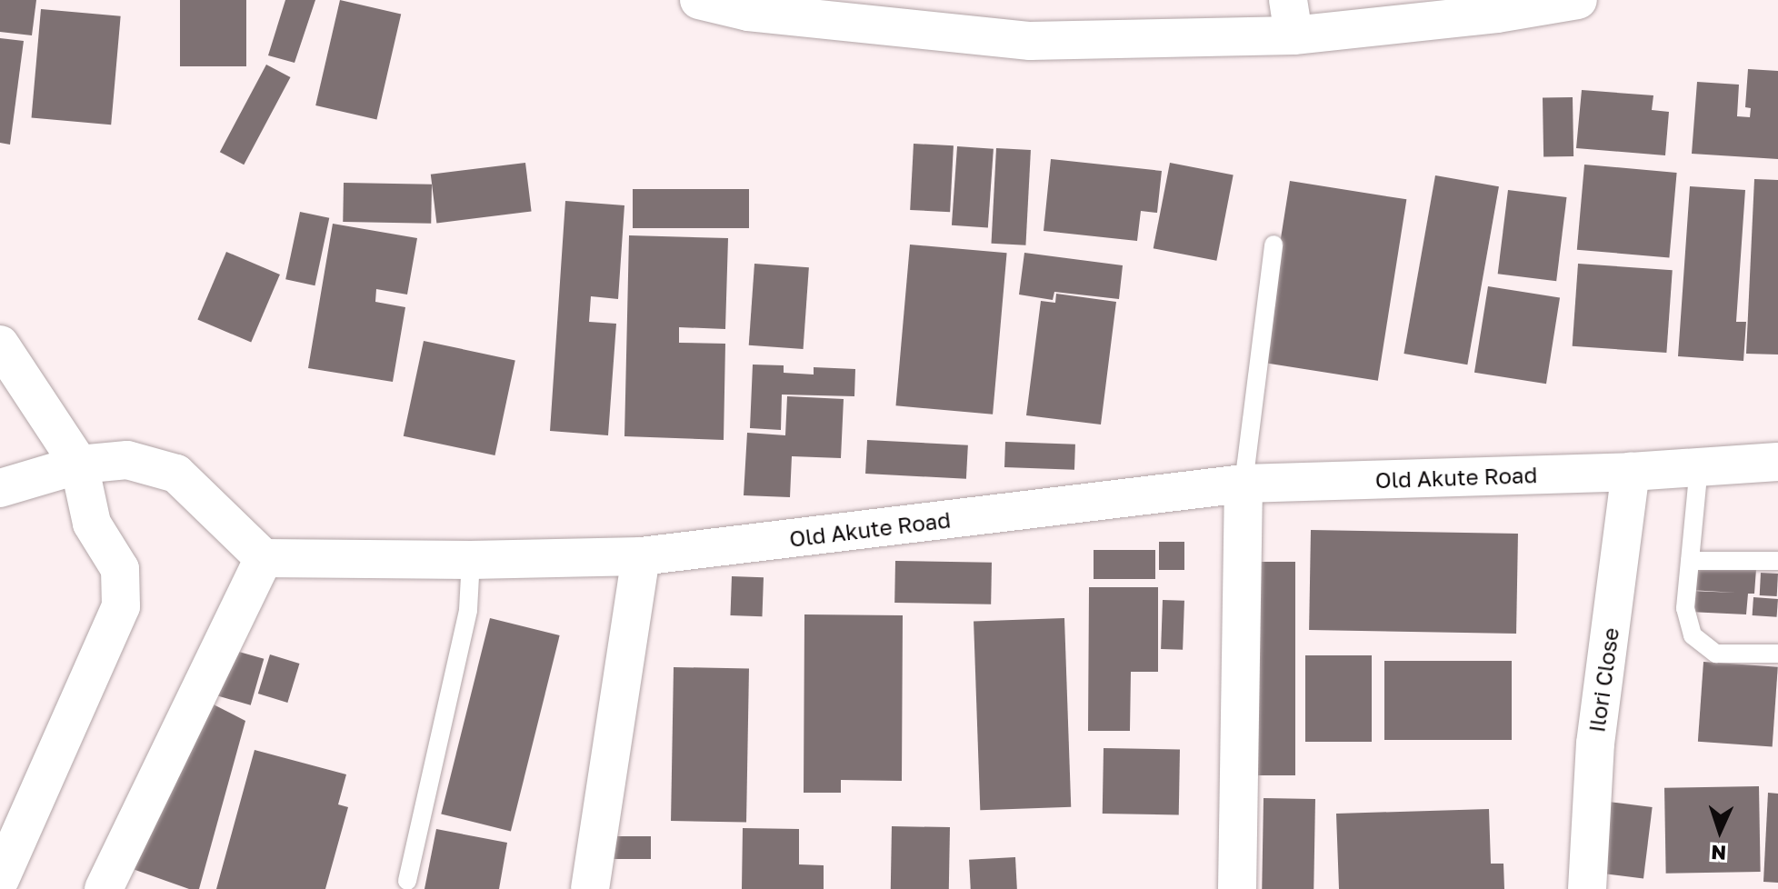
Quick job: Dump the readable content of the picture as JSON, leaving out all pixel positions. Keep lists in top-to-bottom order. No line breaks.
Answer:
{"streets":{"street":["Old Akute Road","Ilori Close"]},"crossings":[["Old Akute Road","Ilori Close"]],"north":"bottom"}
